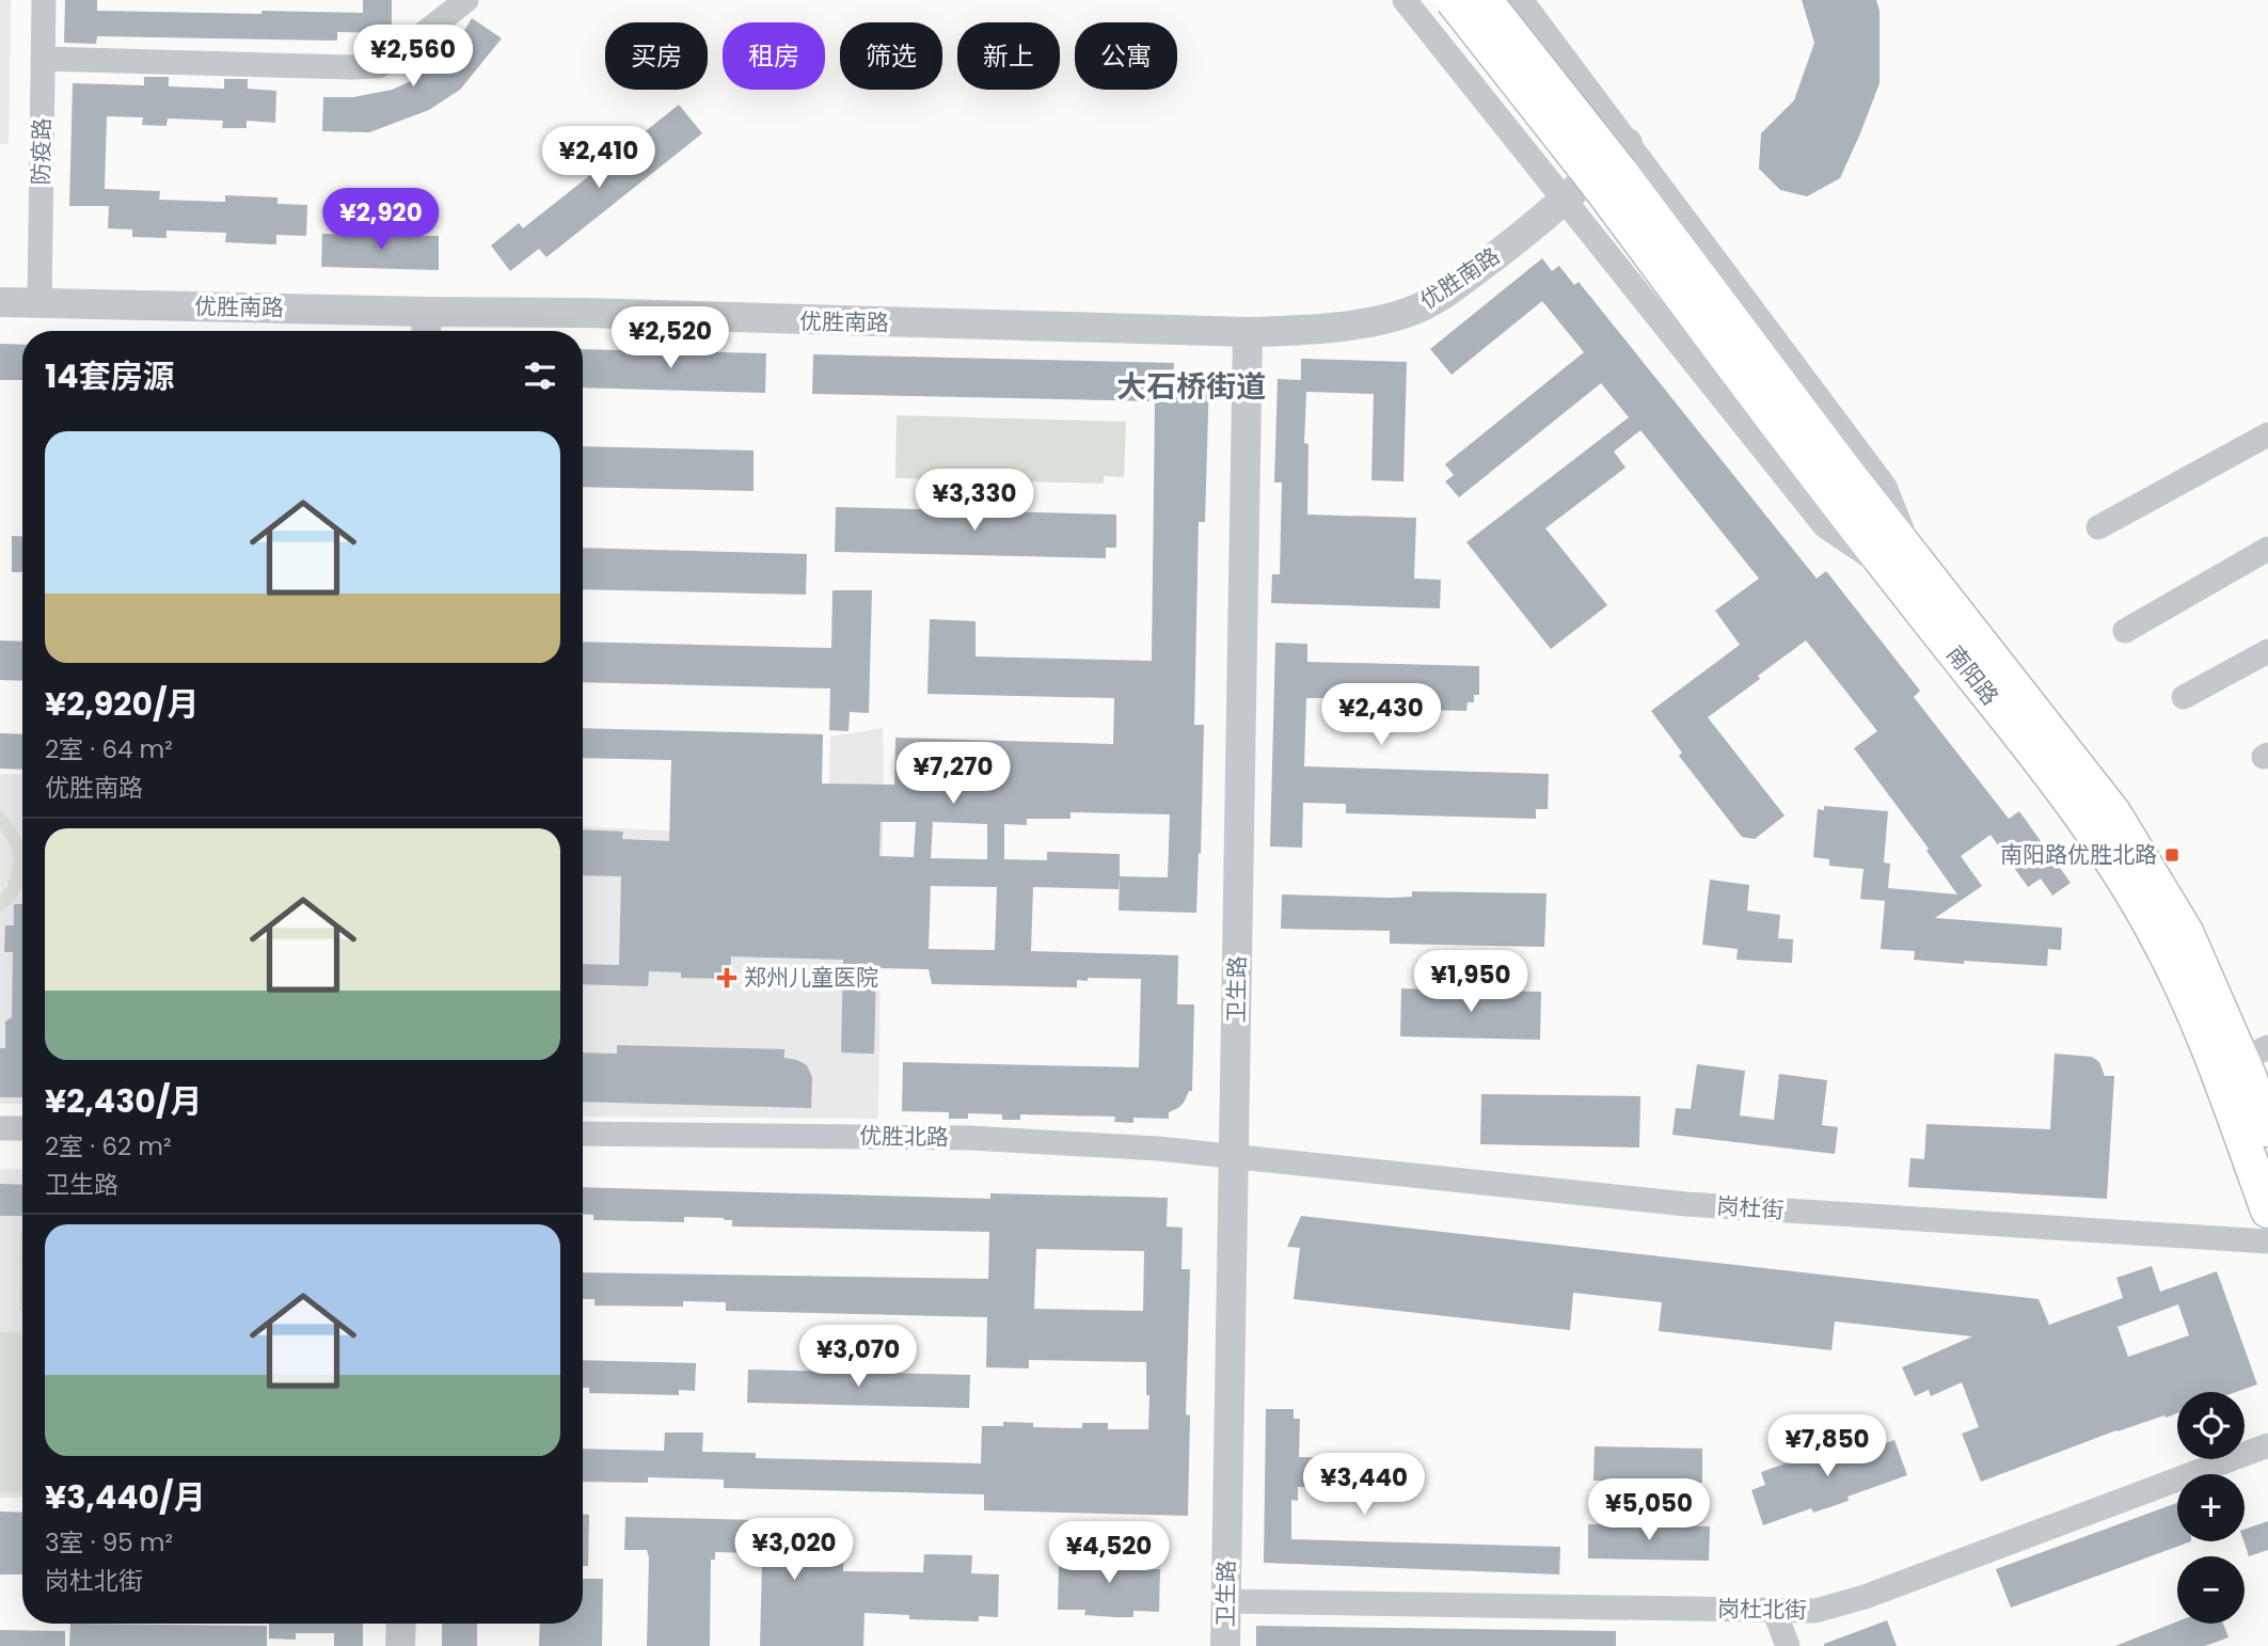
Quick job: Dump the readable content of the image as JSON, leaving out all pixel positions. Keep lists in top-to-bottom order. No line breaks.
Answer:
{"streets":{"main road":["南阳路"],"street":["防疫路","优胜南路","卫生路","优胜北路","岗杜街","岗杜北街"]},"crossings":[["防疫路","优胜南路"],["优胜南路","南阳路"],["优胜南路","卫生路"],["卫生路","优胜北路"],["卫生路","岗杜街"],["卫生路","岗杜北街"],["优胜北路","岗杜街"]],"districts":["大石桥街道"],"places":{"transit":["南阳路优胜北路"],"health":["郑州儿童医院"]},"page":{"chip":["买房","租房","筛选","新上","公寓"],"price":["¥2,560","¥2,410","¥2,920","¥2,520","¥3,330","¥2,430","¥7,270","¥1,950","¥3,070","¥7,850","¥3,440","¥5,050","¥3,020","¥4,520"],"heading":"14套房源","list":[{"name":"¥2,920/月","note":"2室 · 64 m² · 优胜南路"},{"name":"¥2,430/月","note":"2室 · 62 m² · 卫生路"},{"name":"¥3,440/月","note":"3室 · 95 m² · 岗杜北街"}],"map_buttons":["+","−"]}}
